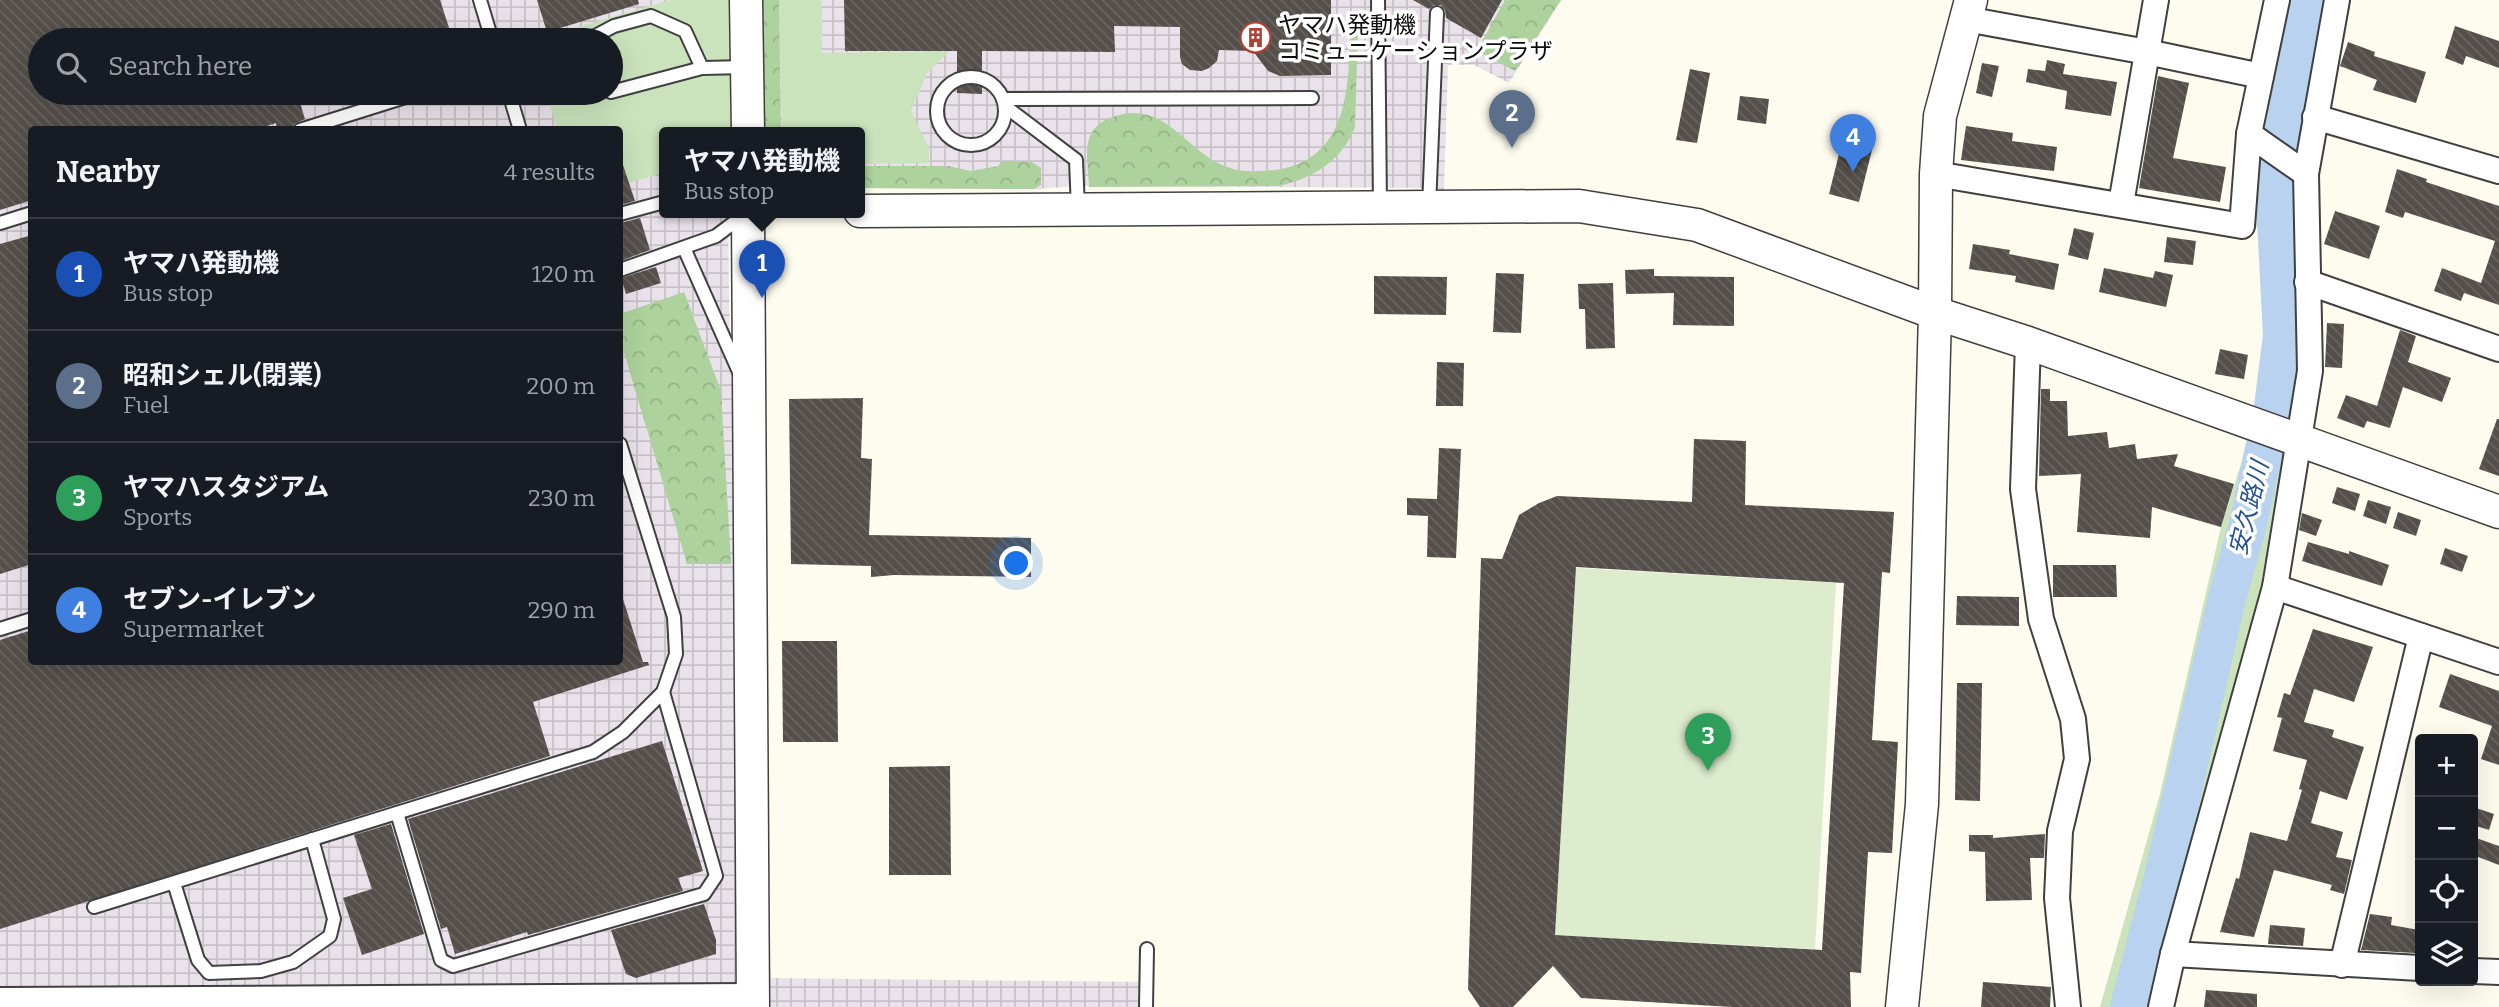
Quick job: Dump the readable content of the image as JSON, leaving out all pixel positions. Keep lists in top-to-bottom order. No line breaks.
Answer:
{"water":["安久路川"],"places":{"building":["ヤマハ発動機 コミュニケーションプラザ"]},"page":{"search":"Search here","pins":["2","4","1","3"],"heading":["Nearby","4 results"],"popup":["ヤマハ発動機","Bus stop"],"list":[{"mark":"1","name":"ヤマハ発動機","note":"Bus stop","value":"120 m"},{"mark":"2","name":"昭和シェル(閉業)","note":"Fuel","value":"200 m"},{"mark":"3","name":"ヤマハスタジアム","note":"Sports","value":"230 m"},{"mark":"4","name":"セブン-イレブン","note":"Supermarket","value":"290 m"}],"map_buttons":["+","−"]}}
